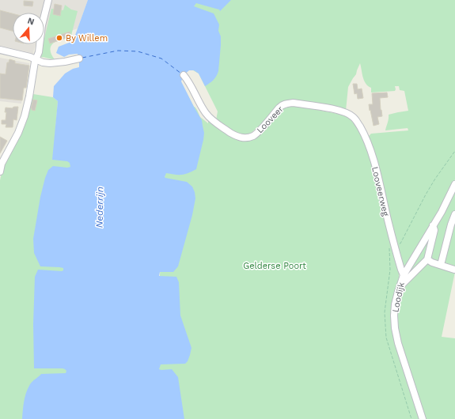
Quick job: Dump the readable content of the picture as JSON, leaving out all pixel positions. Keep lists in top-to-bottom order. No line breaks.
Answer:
{"streets":{"street":["Looveer","Looveerweg","Loodijk"]},"crossings":[["Looveer","Looveerweg"],["Looveerweg","Loodijk"]],"water":["Nederrijn"],"parks":["Gelderse Poort"],"places":["By Willem"],"north":"top"}
